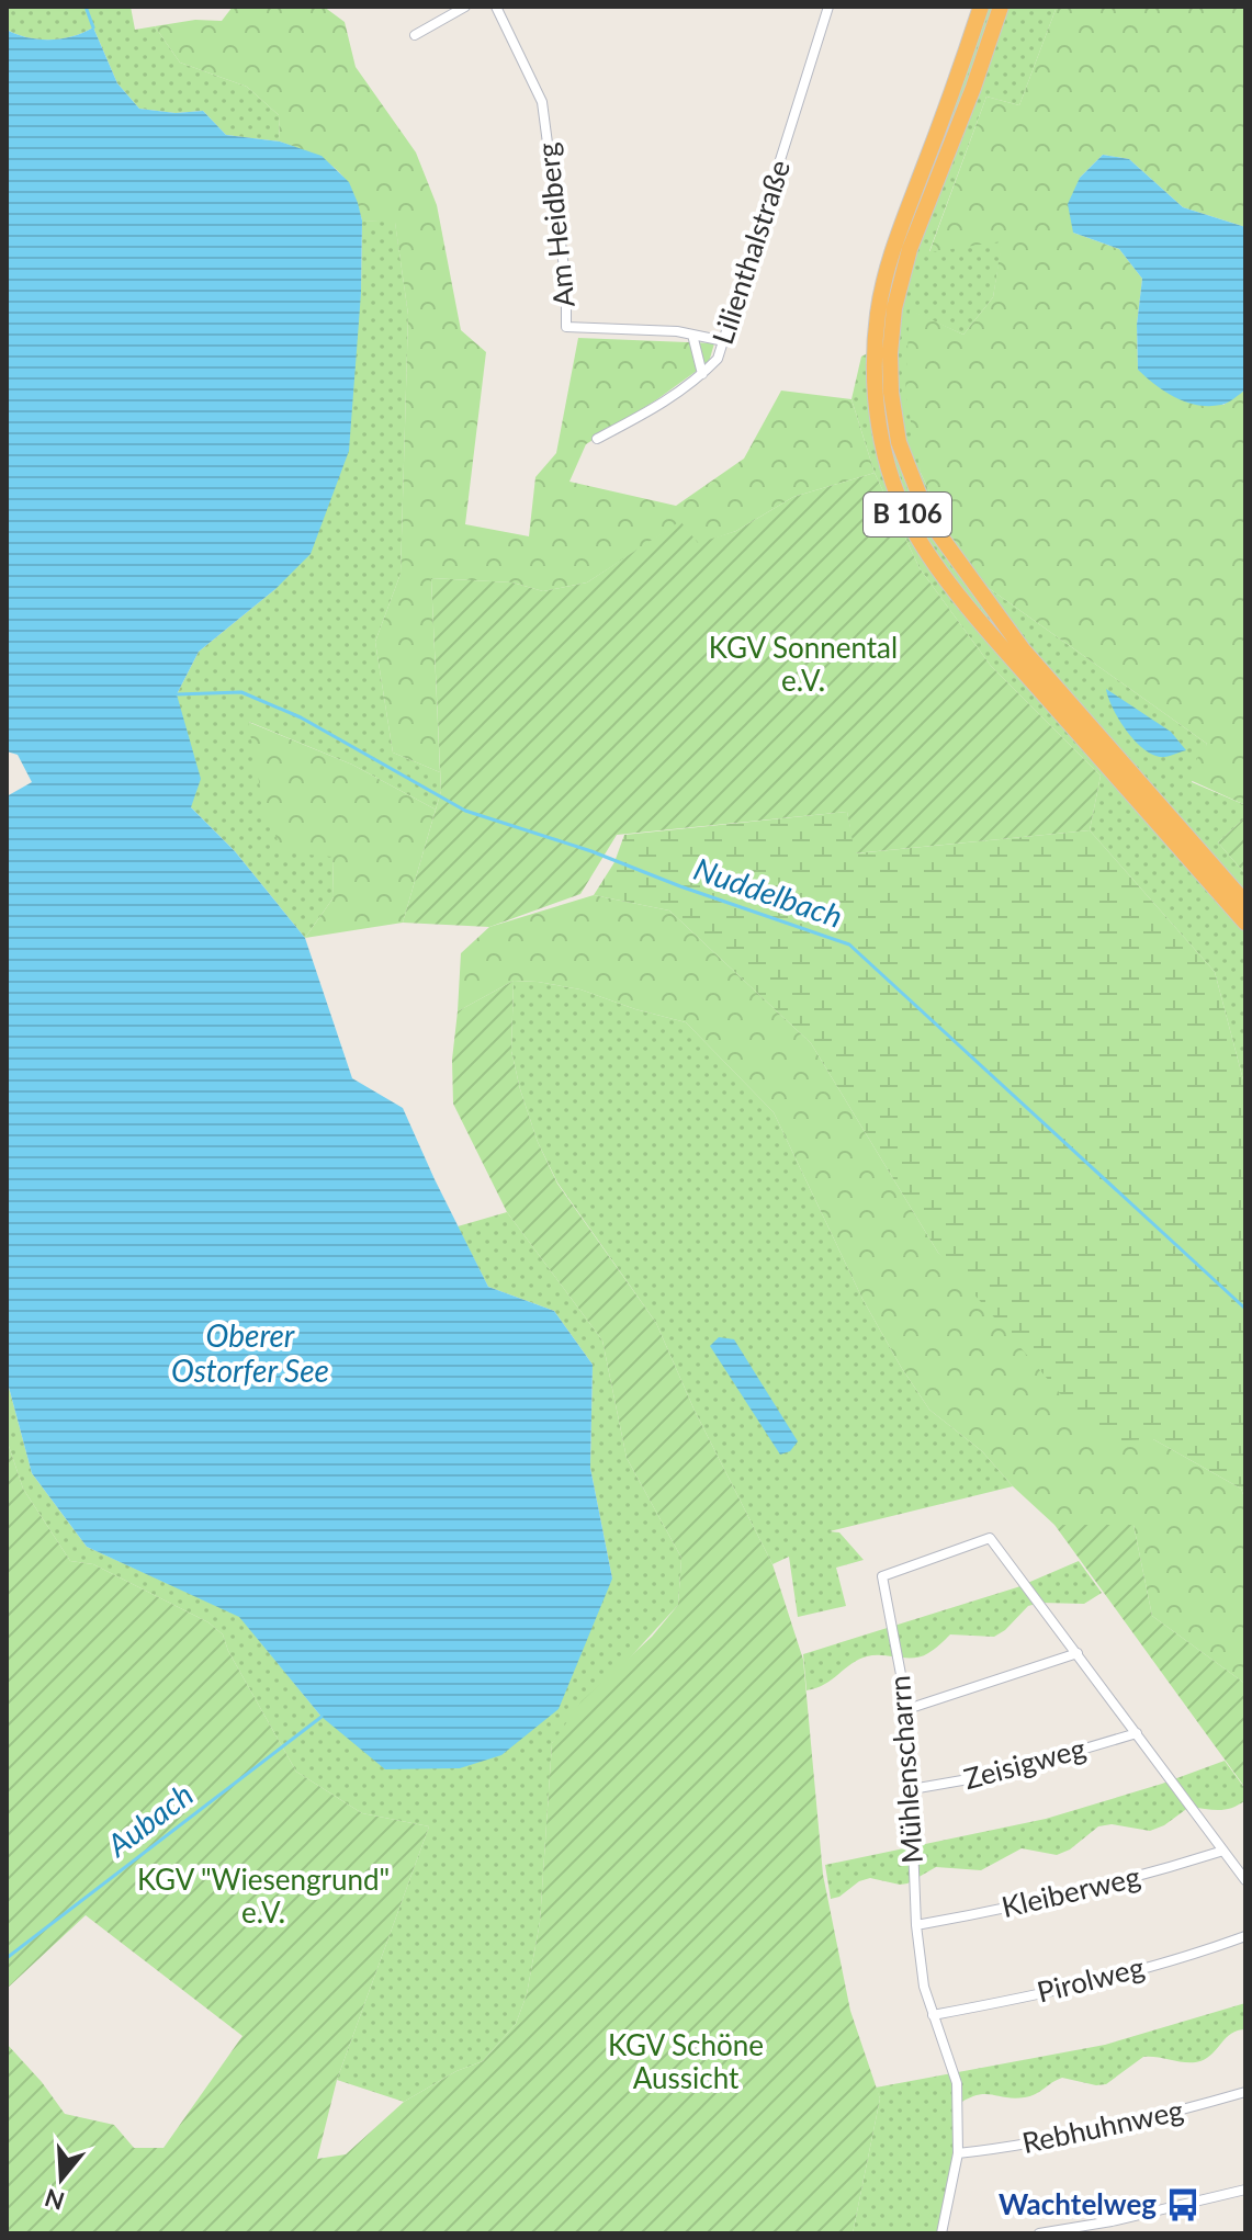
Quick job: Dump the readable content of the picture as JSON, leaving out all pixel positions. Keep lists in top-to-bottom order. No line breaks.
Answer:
{"streets":{"highway":["B 106"],"street":["Am Heidberg","Lilienthalstraße","Zeisigweg","Mühlenscharrn","Kleiberweg","Pirolweg","Rebhuhnweg"]},"crossings":[["Am Heidberg","Lilienthalstraße"],["Zeisigweg","Mühlenscharrn"],["Mühlenscharrn","Kleiberweg"],["Mühlenscharrn","Pirolweg"],["Mühlenscharrn","Rebhuhnweg"]],"water":["Nuddelbach","Oberer Ostorfer See","Aubach"],"parks":["KGV Sonnental e.V.","KGV \"Wiesengrund\" e.V.","KGV Schöne Aussicht"],"places":{"bus stop":["Wachtelweg"]},"north":"bottom"}
